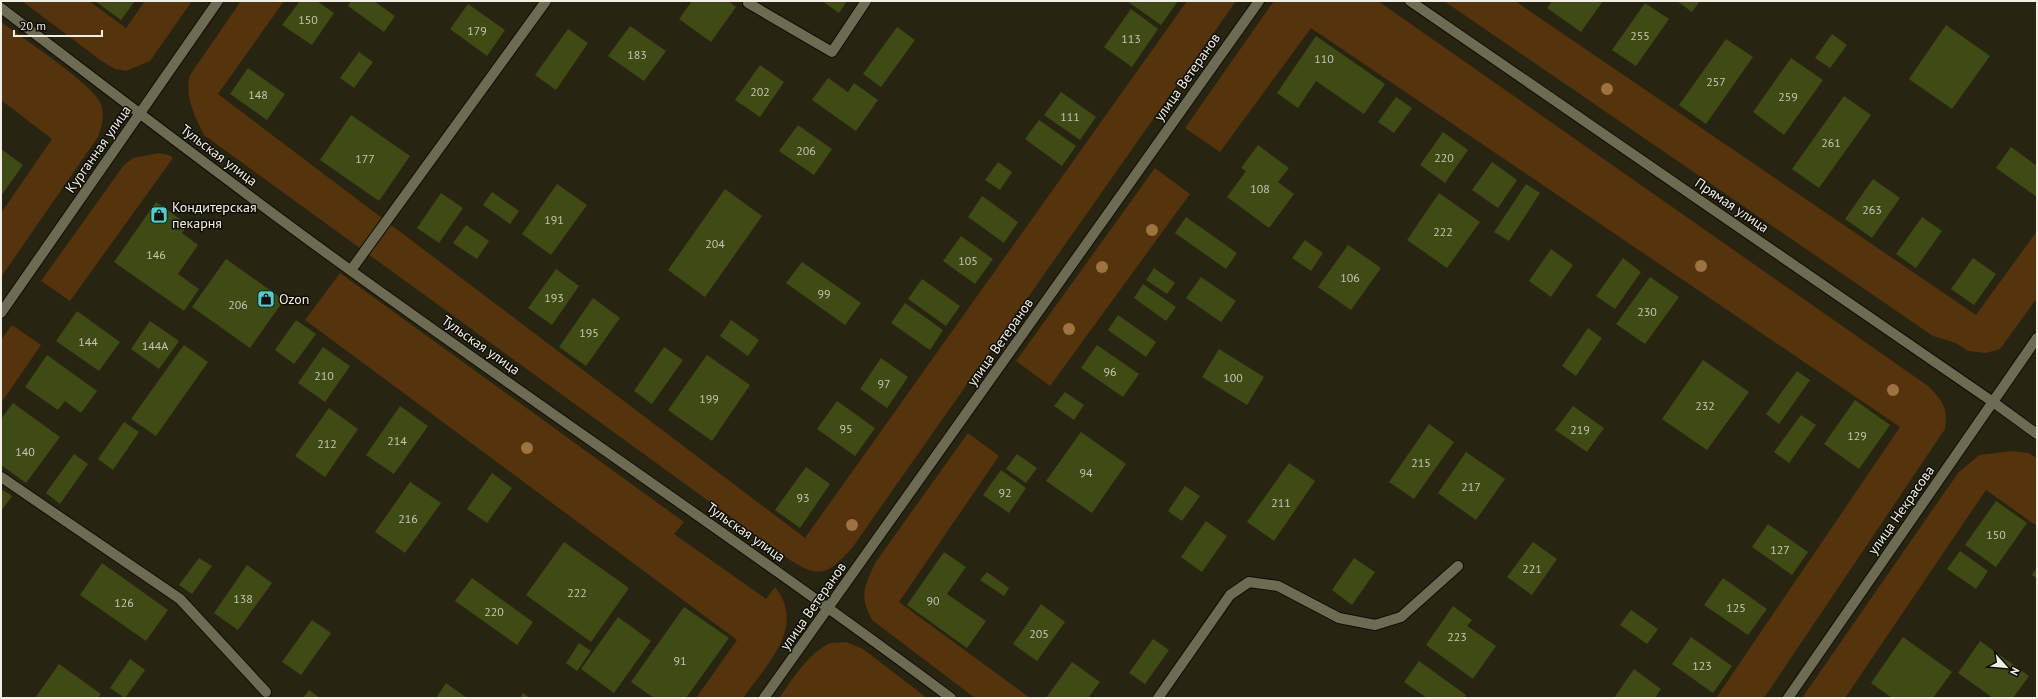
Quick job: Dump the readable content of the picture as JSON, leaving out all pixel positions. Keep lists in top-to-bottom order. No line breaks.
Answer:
{"streets":{"street":["улица Ветеранов","Курганная улица","Тульская улица","Прямая улица","улица Некрасова"]},"crossings":[["улица Ветеранов","Тульская улица"],["Курганная улица","Тульская улица"],["Прямая улица","улица Некрасова"]],"places":{"shop":["Кондитерская пекарня","Ozon"]},"house_numbers":["150","179","255","113","183","110","257","202","148","259","111","261","206","220","177","108","263","191","222","204","146","105","106","99","193","206","230","195","144","144А","96","210","100","97","199","232","95","219","129","214","212","140","215","94","217","92","93","211","216","150","127","221","222","138","90","126","125","220","205","223","91","123"],"scale_bar":"20 m","north":"bottom right"}
